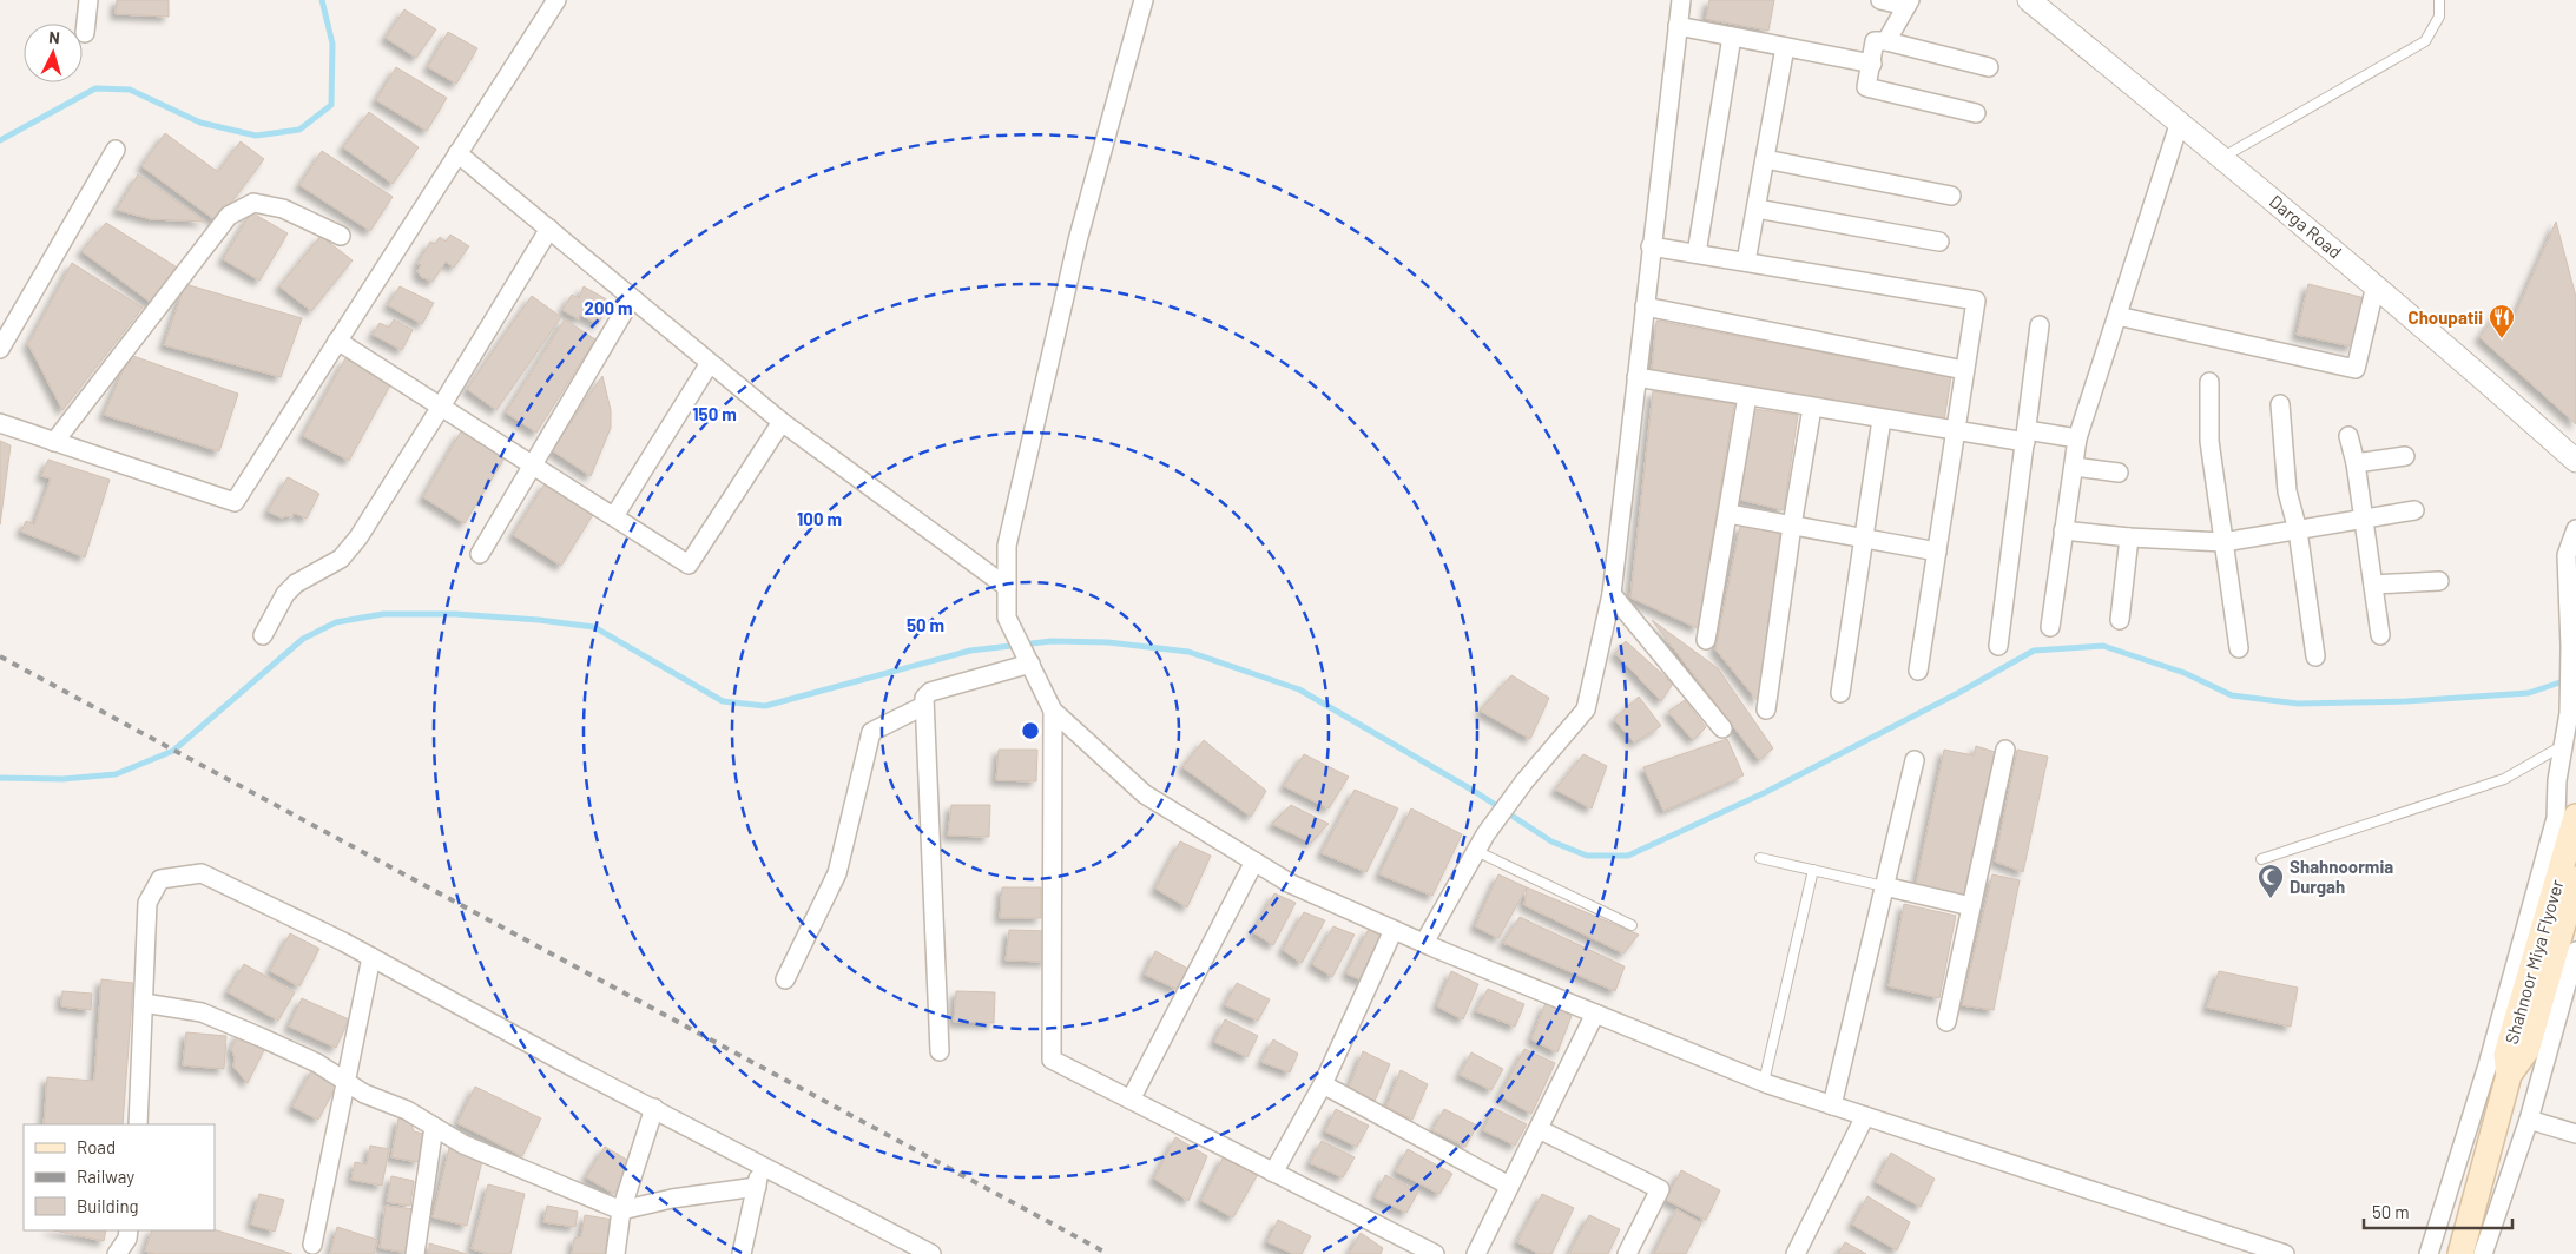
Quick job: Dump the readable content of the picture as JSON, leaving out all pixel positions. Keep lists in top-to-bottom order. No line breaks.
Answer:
{"streets":{"main road":["Shahnoor Miya Flyover"],"street":["Darga Road"]},"places":{"restaurant":["Choupatii"],"mosque":["Shahnoormia Durgah"]},"legend":["Road","Railway","Building"],"scale_bar":"50 m","north":"top","rings":["200 m","150 m","100 m","50 m"]}
